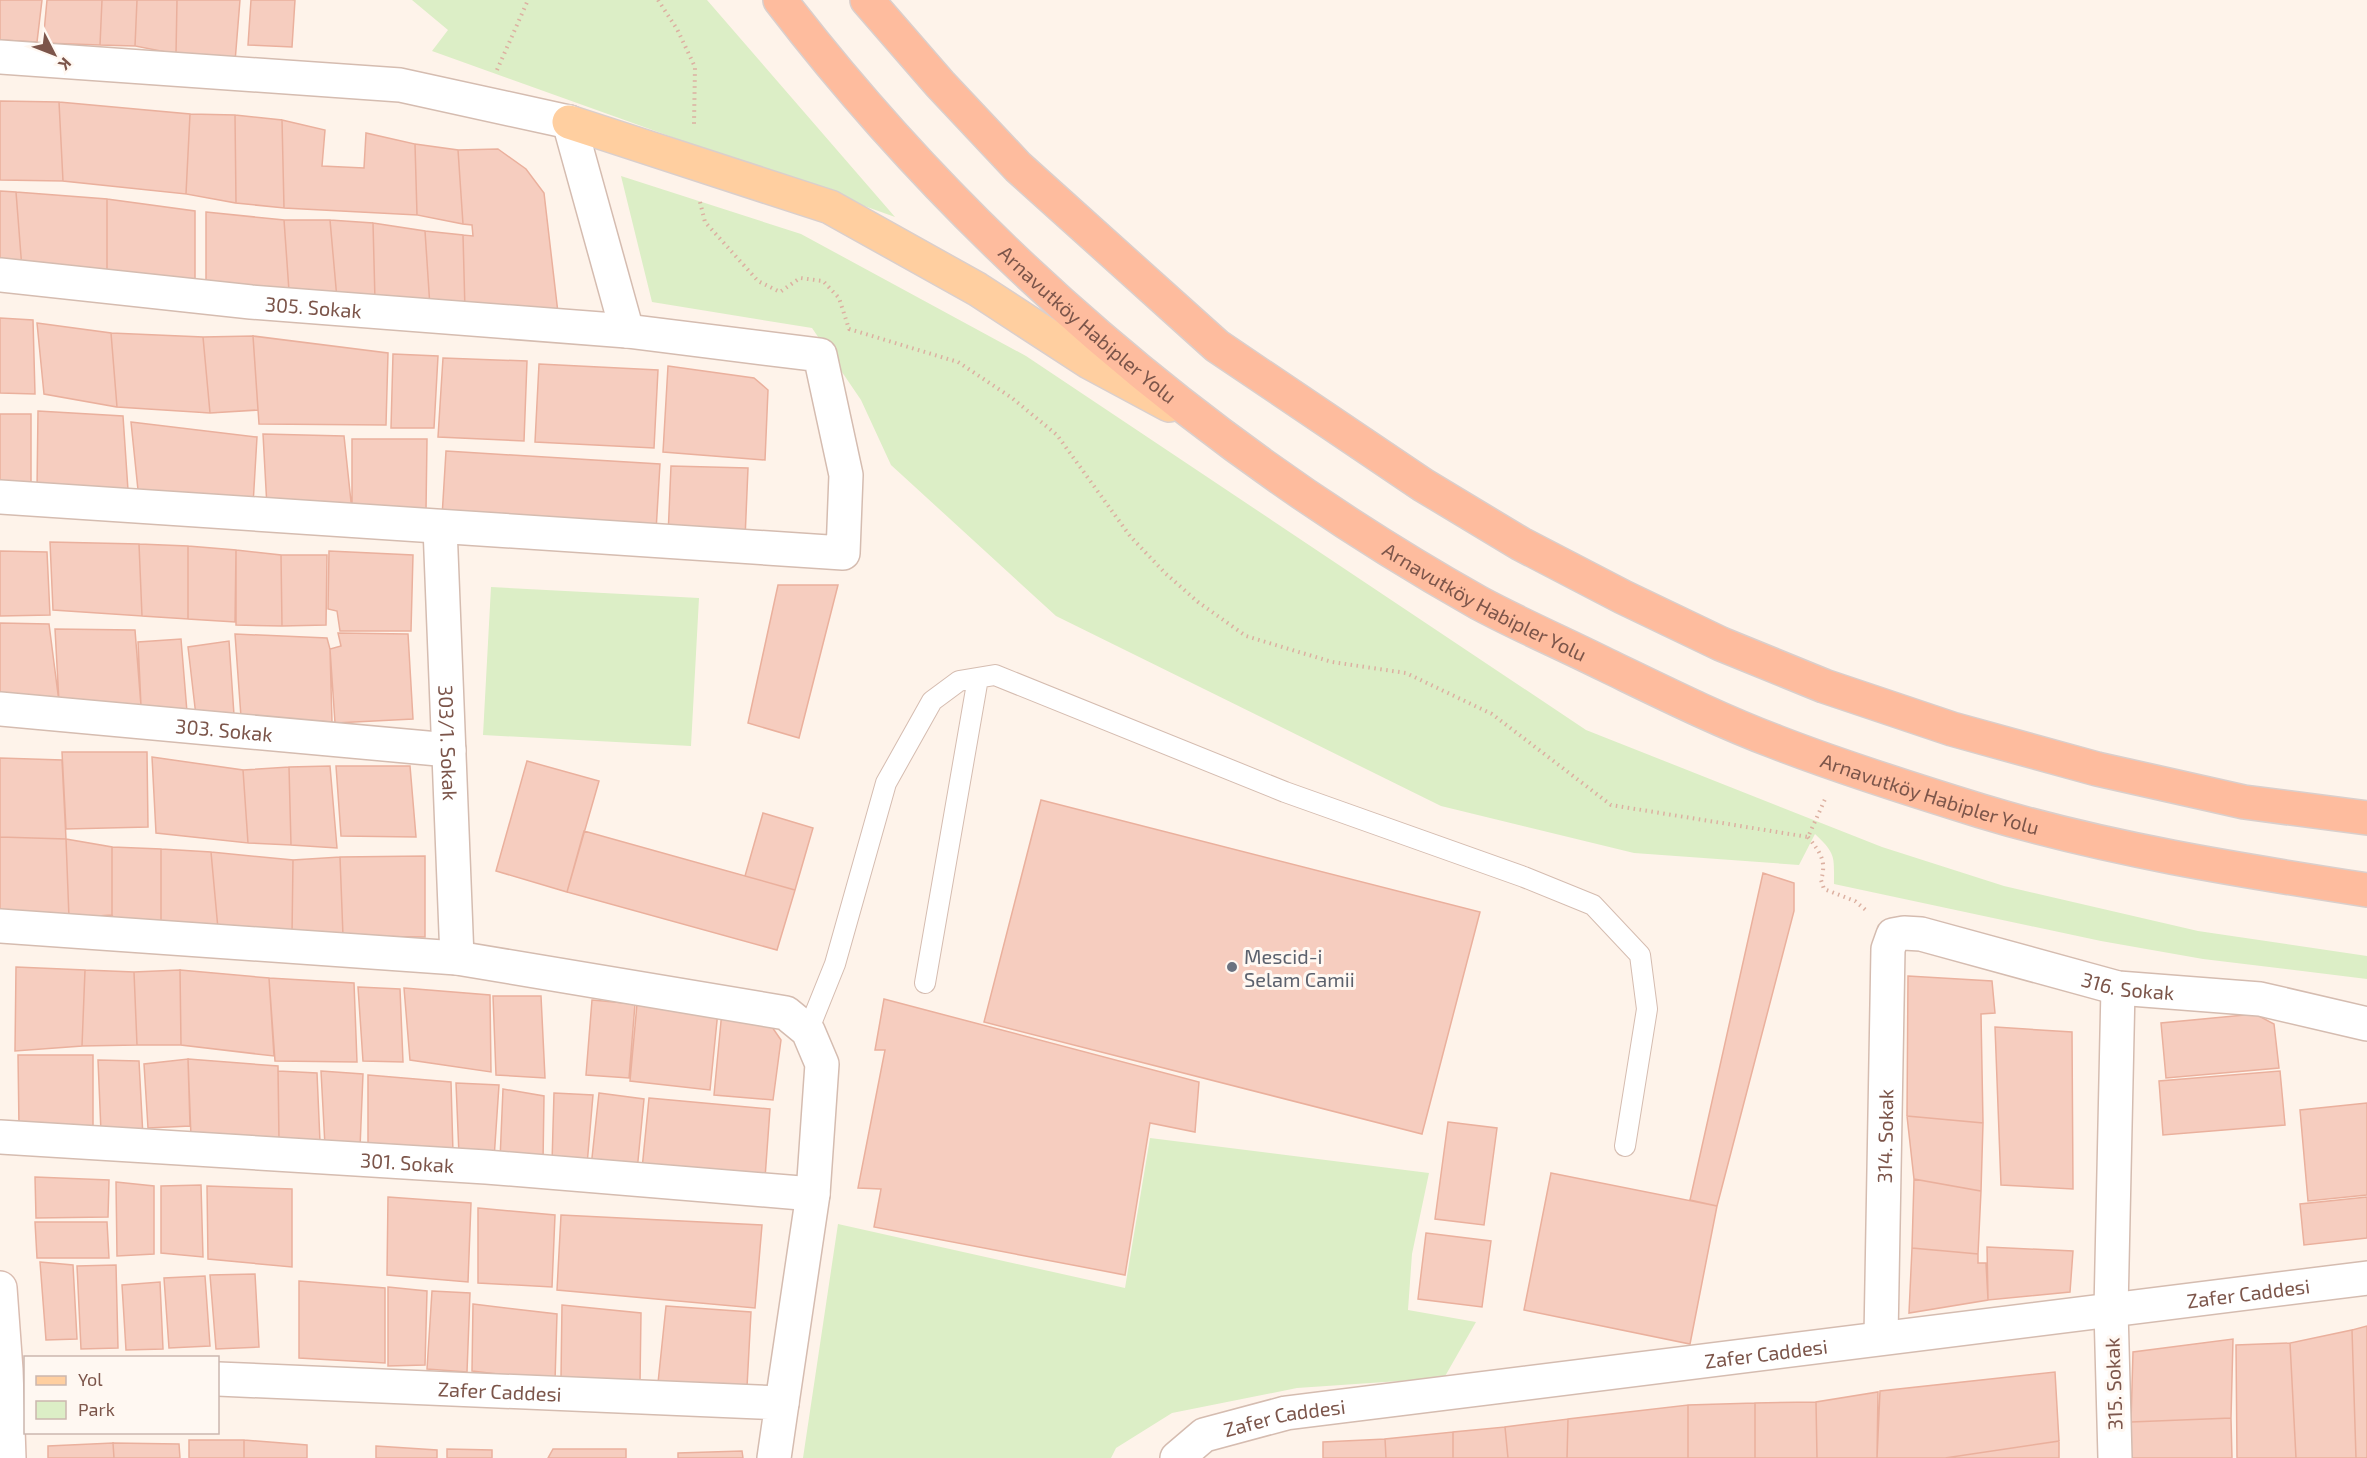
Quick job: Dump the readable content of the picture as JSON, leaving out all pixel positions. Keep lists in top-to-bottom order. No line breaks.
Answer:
{"streets":{"highway":["Arnavutköy Habipler Yolu"],"street":["305. Sokak","303. Sokak","303/1. Sokak","316. Sokak","314. Sokak","301. Sokak","Zafer Caddesi","315. Sokak"]},"crossings":[["305. Sokak","303/1. Sokak"],["303. Sokak","303/1. Sokak"],["316. Sokak","314. Sokak"],["316. Sokak","315. Sokak"],["314. Sokak","Zafer Caddesi"],["Zafer Caddesi","315. Sokak"]],"places":["Mescid-i Selam Camii"],"legend":["Yol","Park"],"north":"bottom right"}
